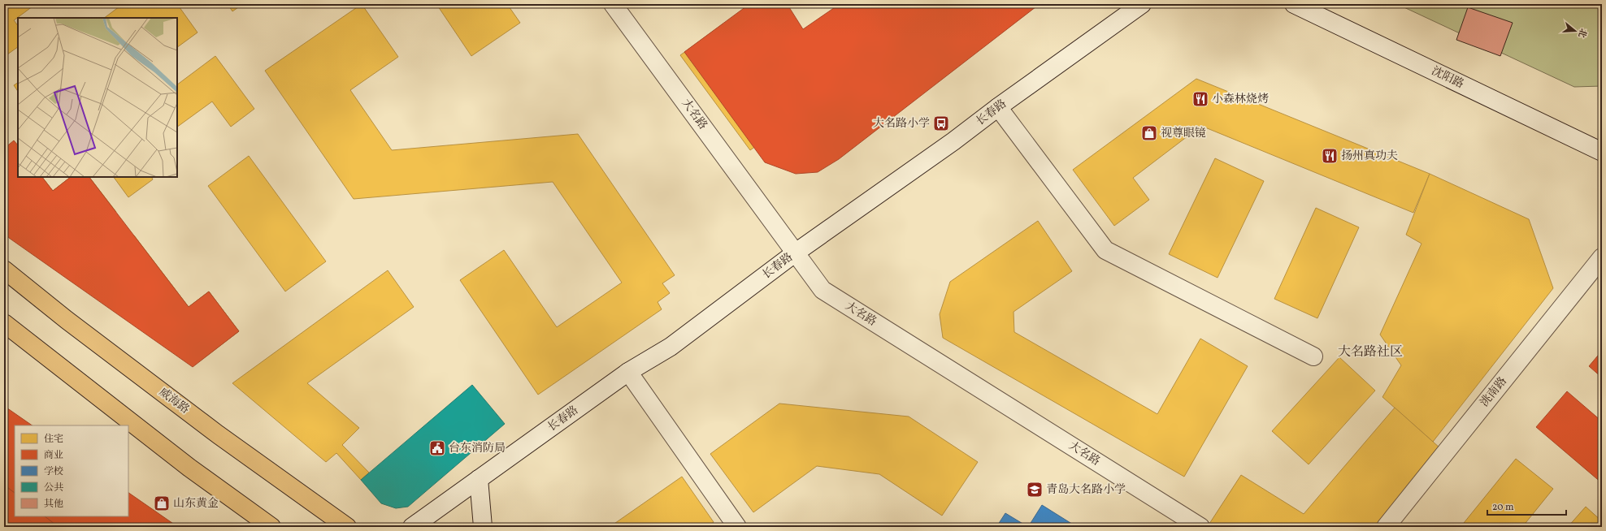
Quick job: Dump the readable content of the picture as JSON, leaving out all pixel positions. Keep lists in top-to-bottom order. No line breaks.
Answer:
{"streets":{"main road":["威海路"],"street":["沈阳路","长春路","大名路","洮南路"]},"crossings":[["长春路","大名路"]],"districts":["大名路社区"],"places":{"restaurant":["小森林烧烤","扬州真功夫"],"bus stop":["大名路小学"],"shop":["视尊眼镜","山东黄金"],"public building":["台东消防局"],"school or university":["青岛大名路小学"]},"legend":["住宅","商业","学校","公共","其他"],"scale_bar":"20 m","north":"right"}
